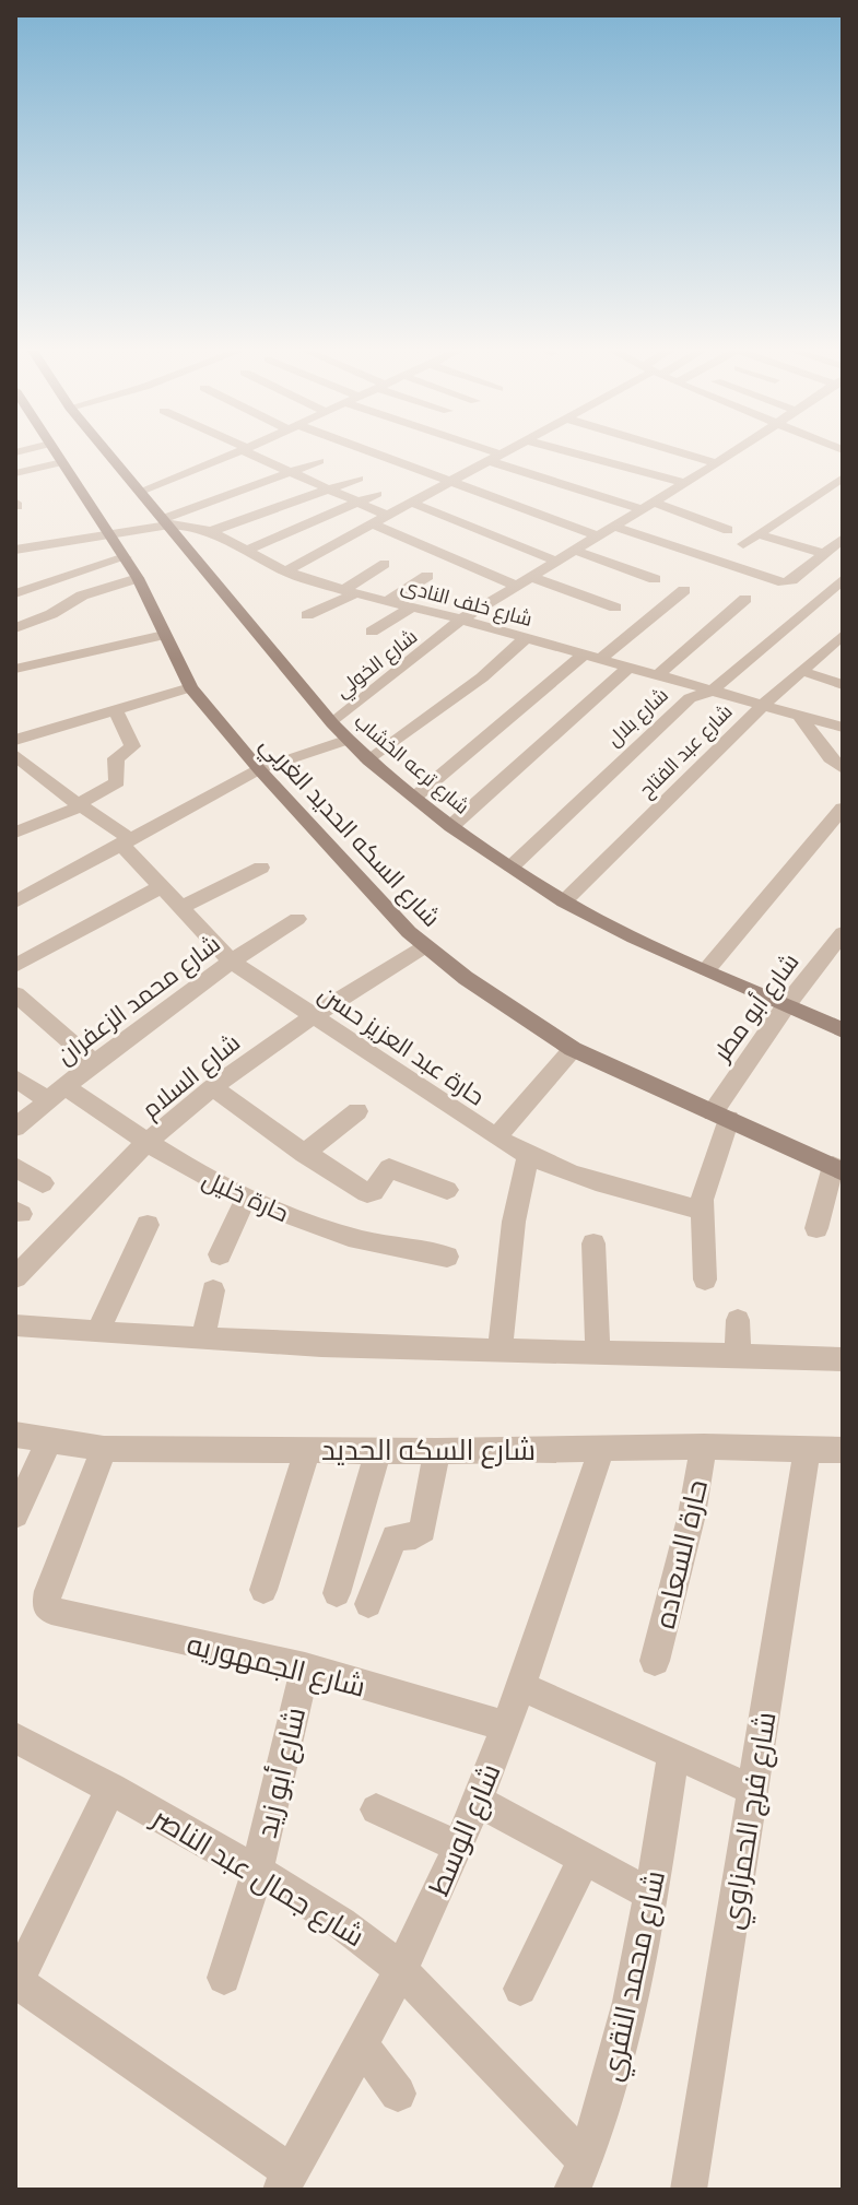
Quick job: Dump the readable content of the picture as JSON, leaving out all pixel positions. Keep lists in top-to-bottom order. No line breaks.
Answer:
{"streets":{"street":["شارع خلف النادى","شارع الخولي","شارع بلال","شارع عبد الفتاح","شارع ترعه الخشاب","شارع السكه الحديد الغربي","شارع محمد الزعفران","شارع أبو مطر","حارة عبد العزيز حسن","شارع السلام","حارة خليل","شارع السكه الحديد","حارة السعاده","شارع الجمهوريه","شارع أبو زيد","شارع فرج الحمزاوي","شارع الوسط","شارع جمال عبد الناصر","شارع محمد النقري"]},"crossings":[["شارع خلف النادى","شارع الخولي"],["شارع خلف النادى","شارع بلال"],["شارع خلف النادى","شارع عبد الفتاح"],["شارع خلف النادى","شارع ترعه الخشاب"],["شارع الخولي","شارع ترعه الخشاب"],["شارع بلال","شارع ترعه الخشاب"],["شارع عبد الفتاح","شارع ترعه الخشاب"],["شارع ترعه الخشاب","شارع أبو مطر"],["شارع السكه الحديد الغربي","شارع أبو مطر"],["شارع السكه الحديد الغربي","شارع السلام"],["شارع محمد الزعفران","حارة عبد العزيز حسن"],["شارع محمد الزعفران","حارة خليل"],["شارع أبو مطر","حارة عبد العزيز حسن"],["حارة عبد العزيز حسن","شارع السلام"],["شارع السلام","حارة خليل"],["شارع السكه الحديد","حارة السعاده"],["شارع السكه الحديد","شارع الجمهوريه"],["شارع السكه الحديد","شارع فرج الحمزاوي"],["شارع السكه الحديد","شارع الوسط"],["شارع الجمهوريه","شارع أبو زيد"],["شارع الجمهوريه","شارع الوسط"],["شارع أبو زيد","شارع جمال عبد الناصر"],["شارع الوسط","شارع جمال عبد الناصر"],["شارع جمال عبد الناصر","شارع محمد النقري"]]}
